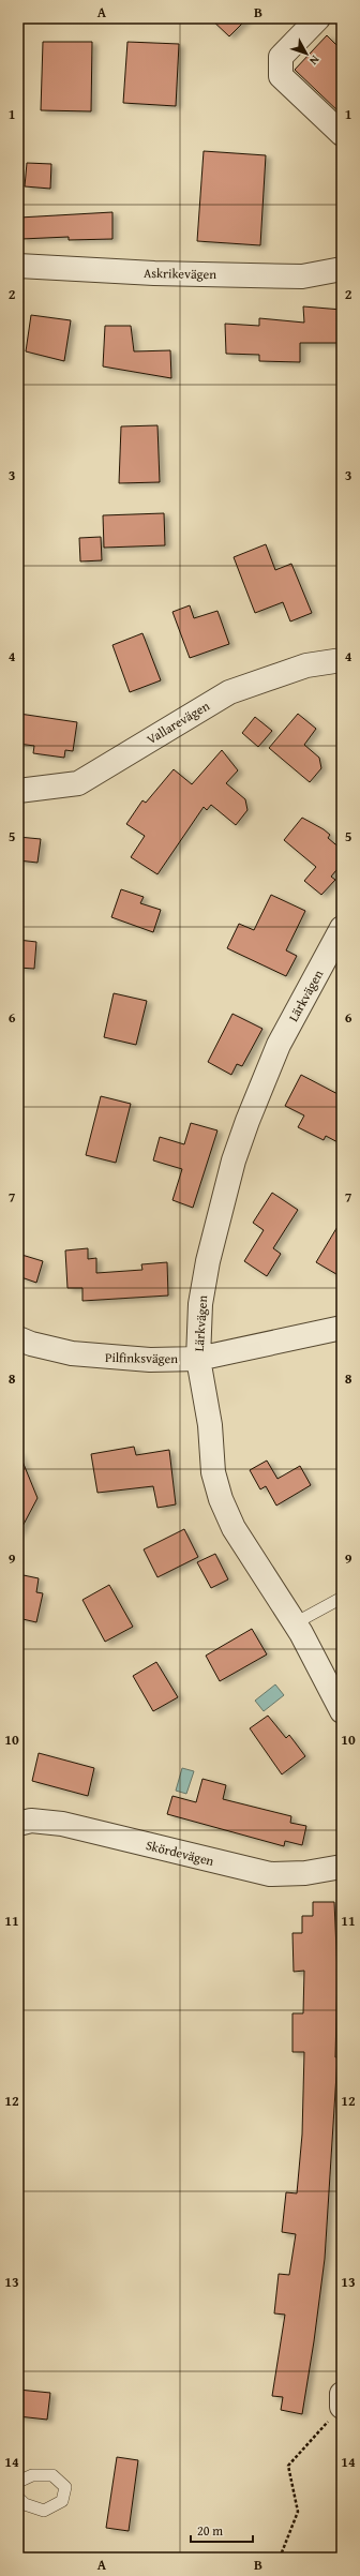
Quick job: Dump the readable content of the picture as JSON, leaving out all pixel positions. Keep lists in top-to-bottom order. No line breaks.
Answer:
{"streets":{"street":["Askrikevägen","Vallarevägen","Lärkvägen","Pilfinksvägen","Skördevägen"]},"crossings":[["Lärkvägen","Pilfinksvägen"]],"scale_bar":"20 m","north":"bottom right","grid":{"columns":["A","B"],"rows":["1","2","3","4","5","6","7","8","9","10","11","12","13","14"]}}
